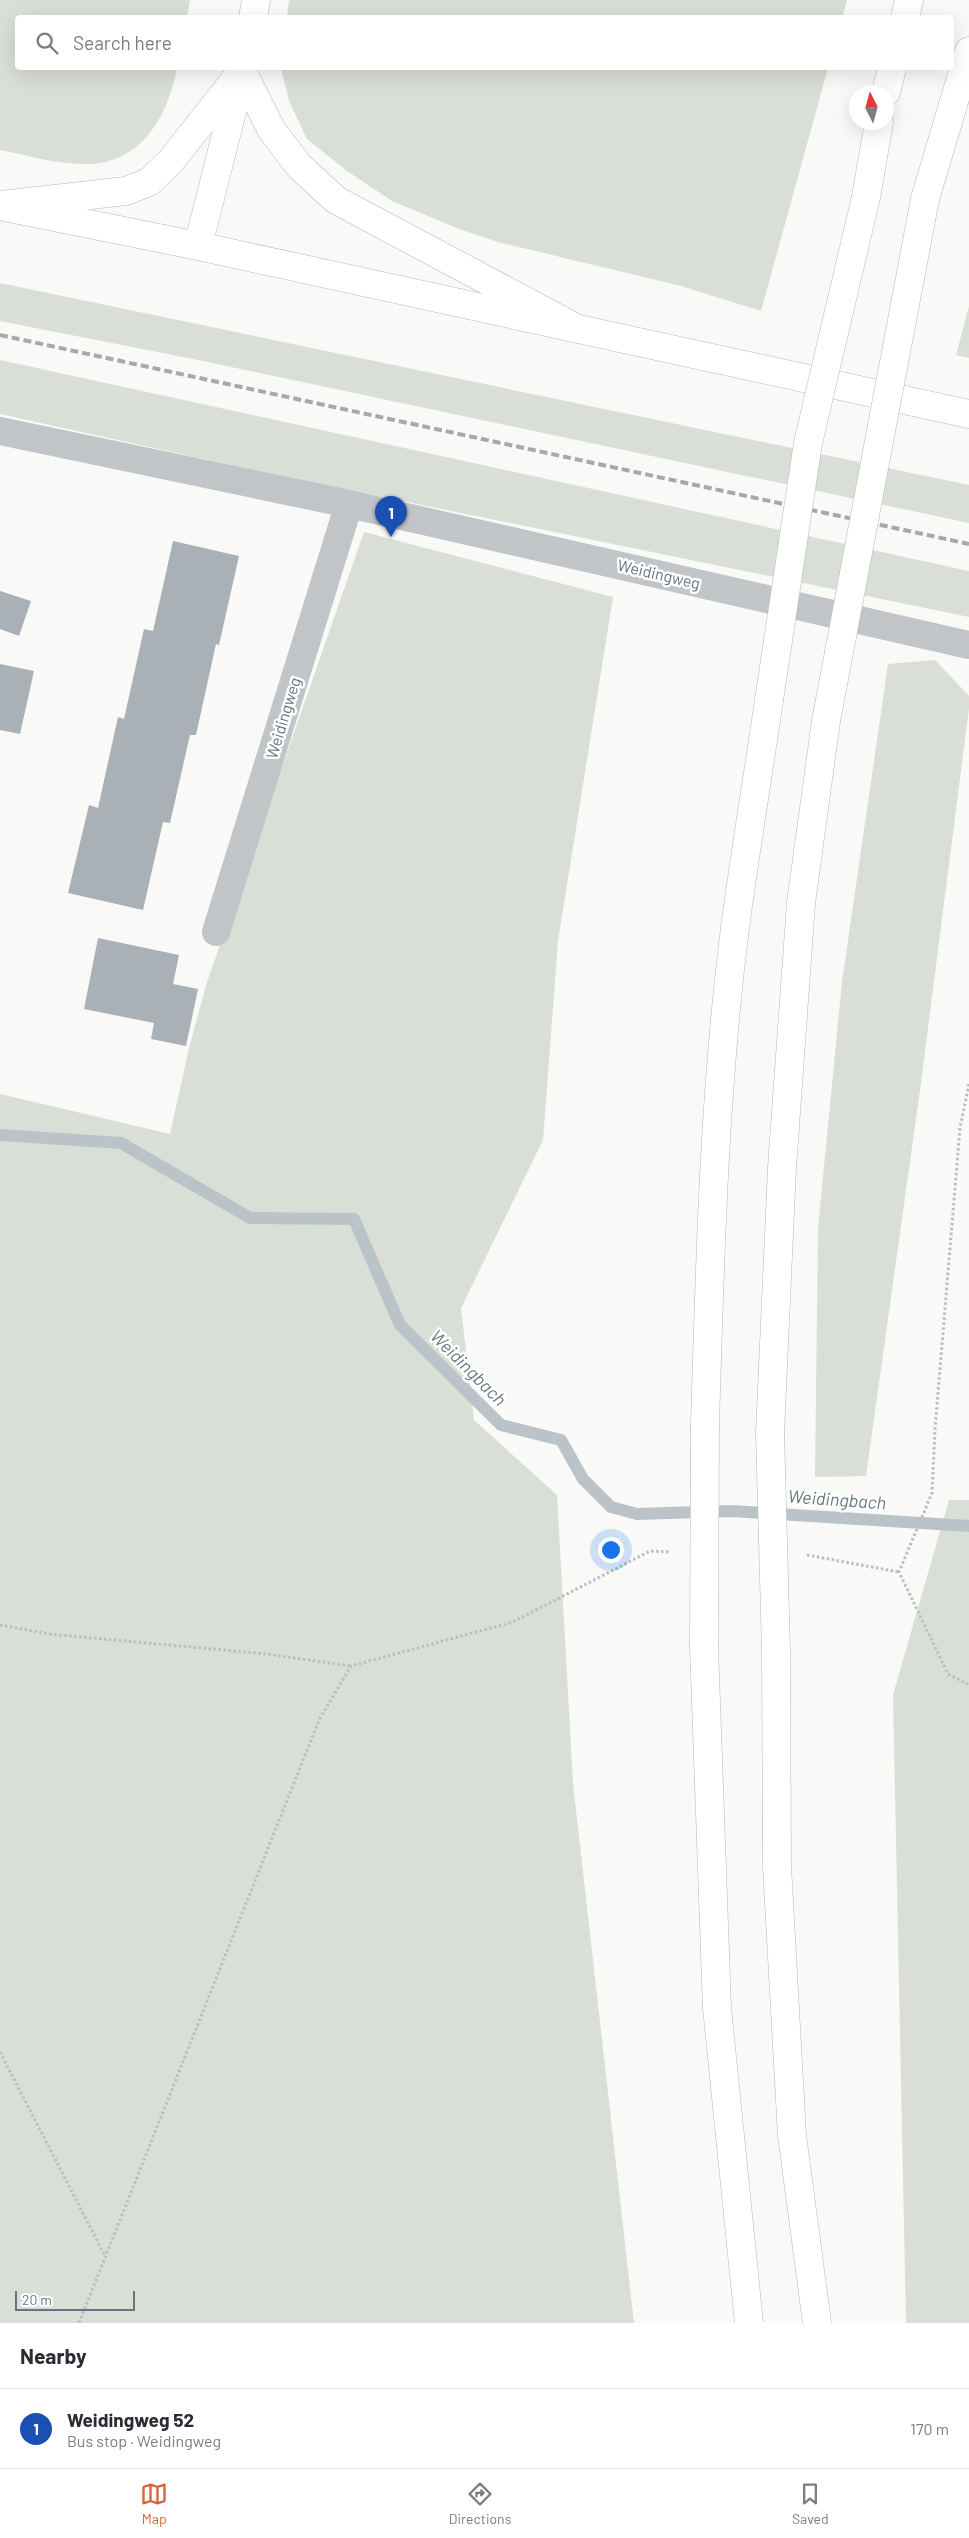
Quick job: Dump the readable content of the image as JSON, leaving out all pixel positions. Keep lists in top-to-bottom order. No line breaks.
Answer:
{"streets":{"street":["Weidingweg"]},"water":["Weidingbach"],"scale_bar":"20 m","north":"top","page":{"search":"Search here","pins":"1","scale":"20 m","heading":"Nearby","list":[{"mark":"1","name":"Weidingweg 52","note":"Bus stop · Weidingweg","value":"170 m"}],"nav":["Map","Directions","Saved"]}}
